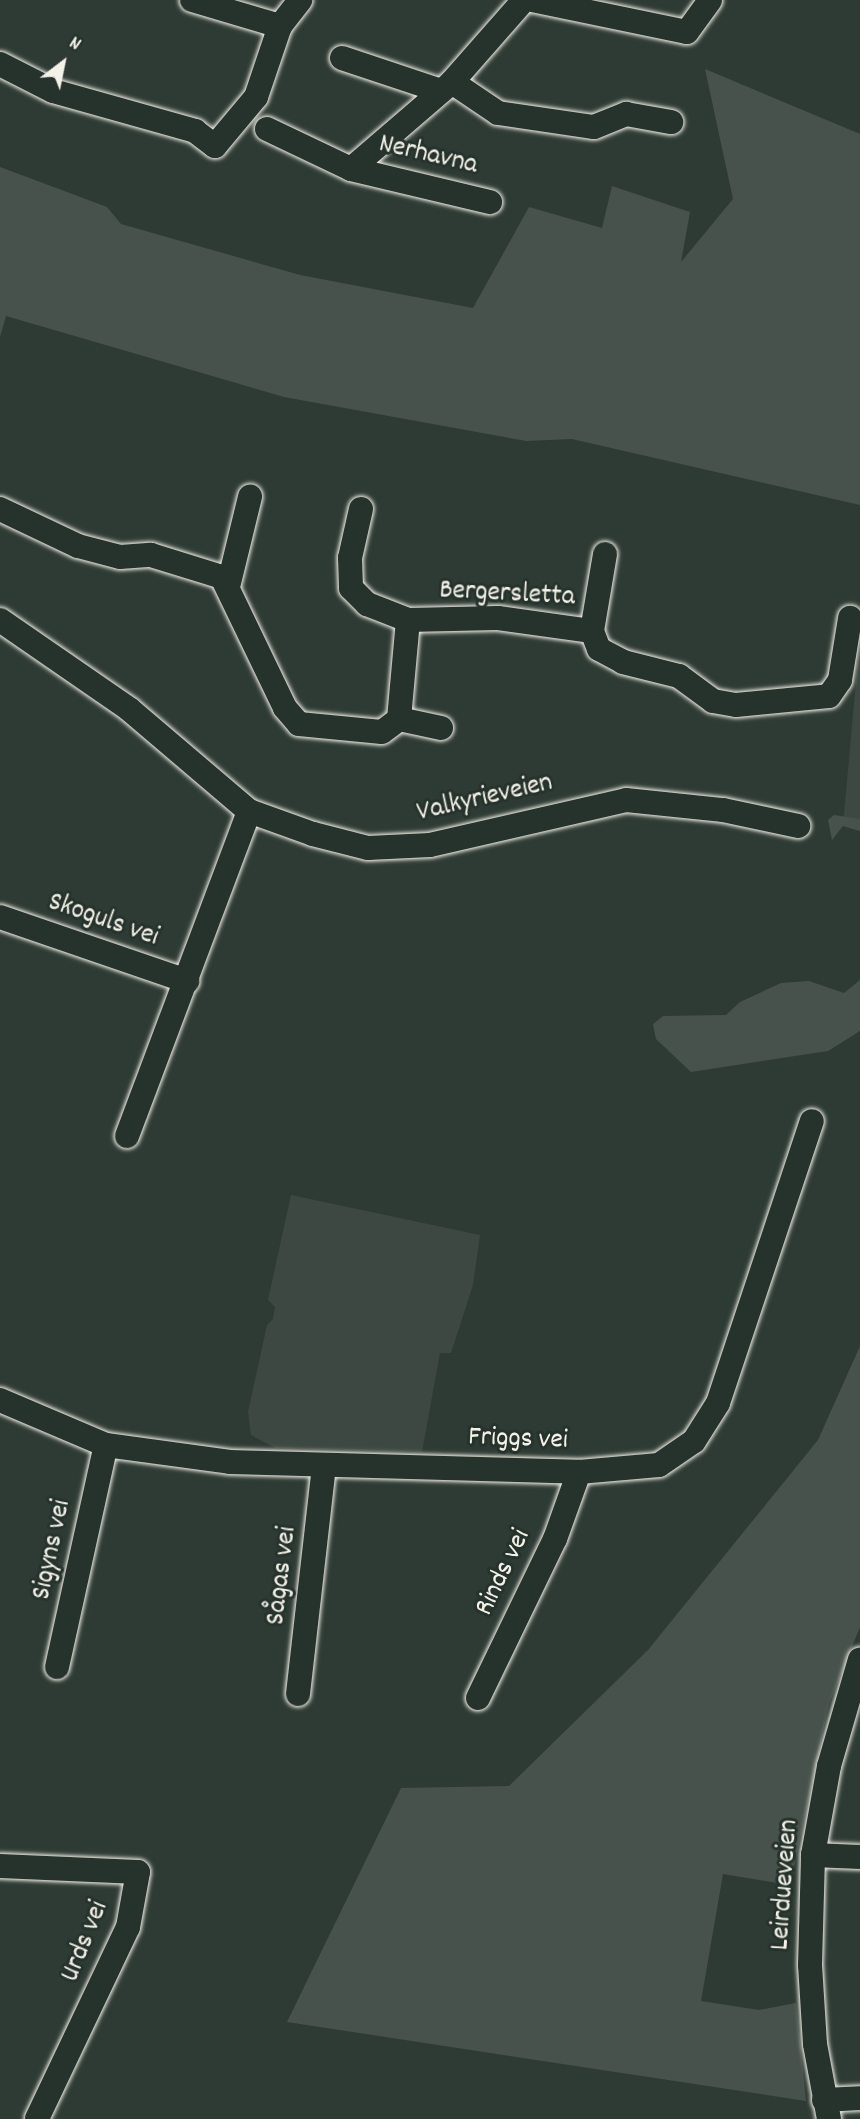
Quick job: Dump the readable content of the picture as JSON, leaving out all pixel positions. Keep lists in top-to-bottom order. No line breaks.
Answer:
{"streets":{"street":["Nerhavna","Bergersletta","Valkyrieveien","Skoguls vei","Friggs vei","Sigyns vei","Rinds vei","Sågas vei","Leirdueveien","Urds vei"]},"crossings":[["Valkyrieveien","Skoguls vei"],["Friggs vei","Sigyns vei"],["Friggs vei","Rinds vei"],["Friggs vei","Sågas vei"]],"north":"top right"}
